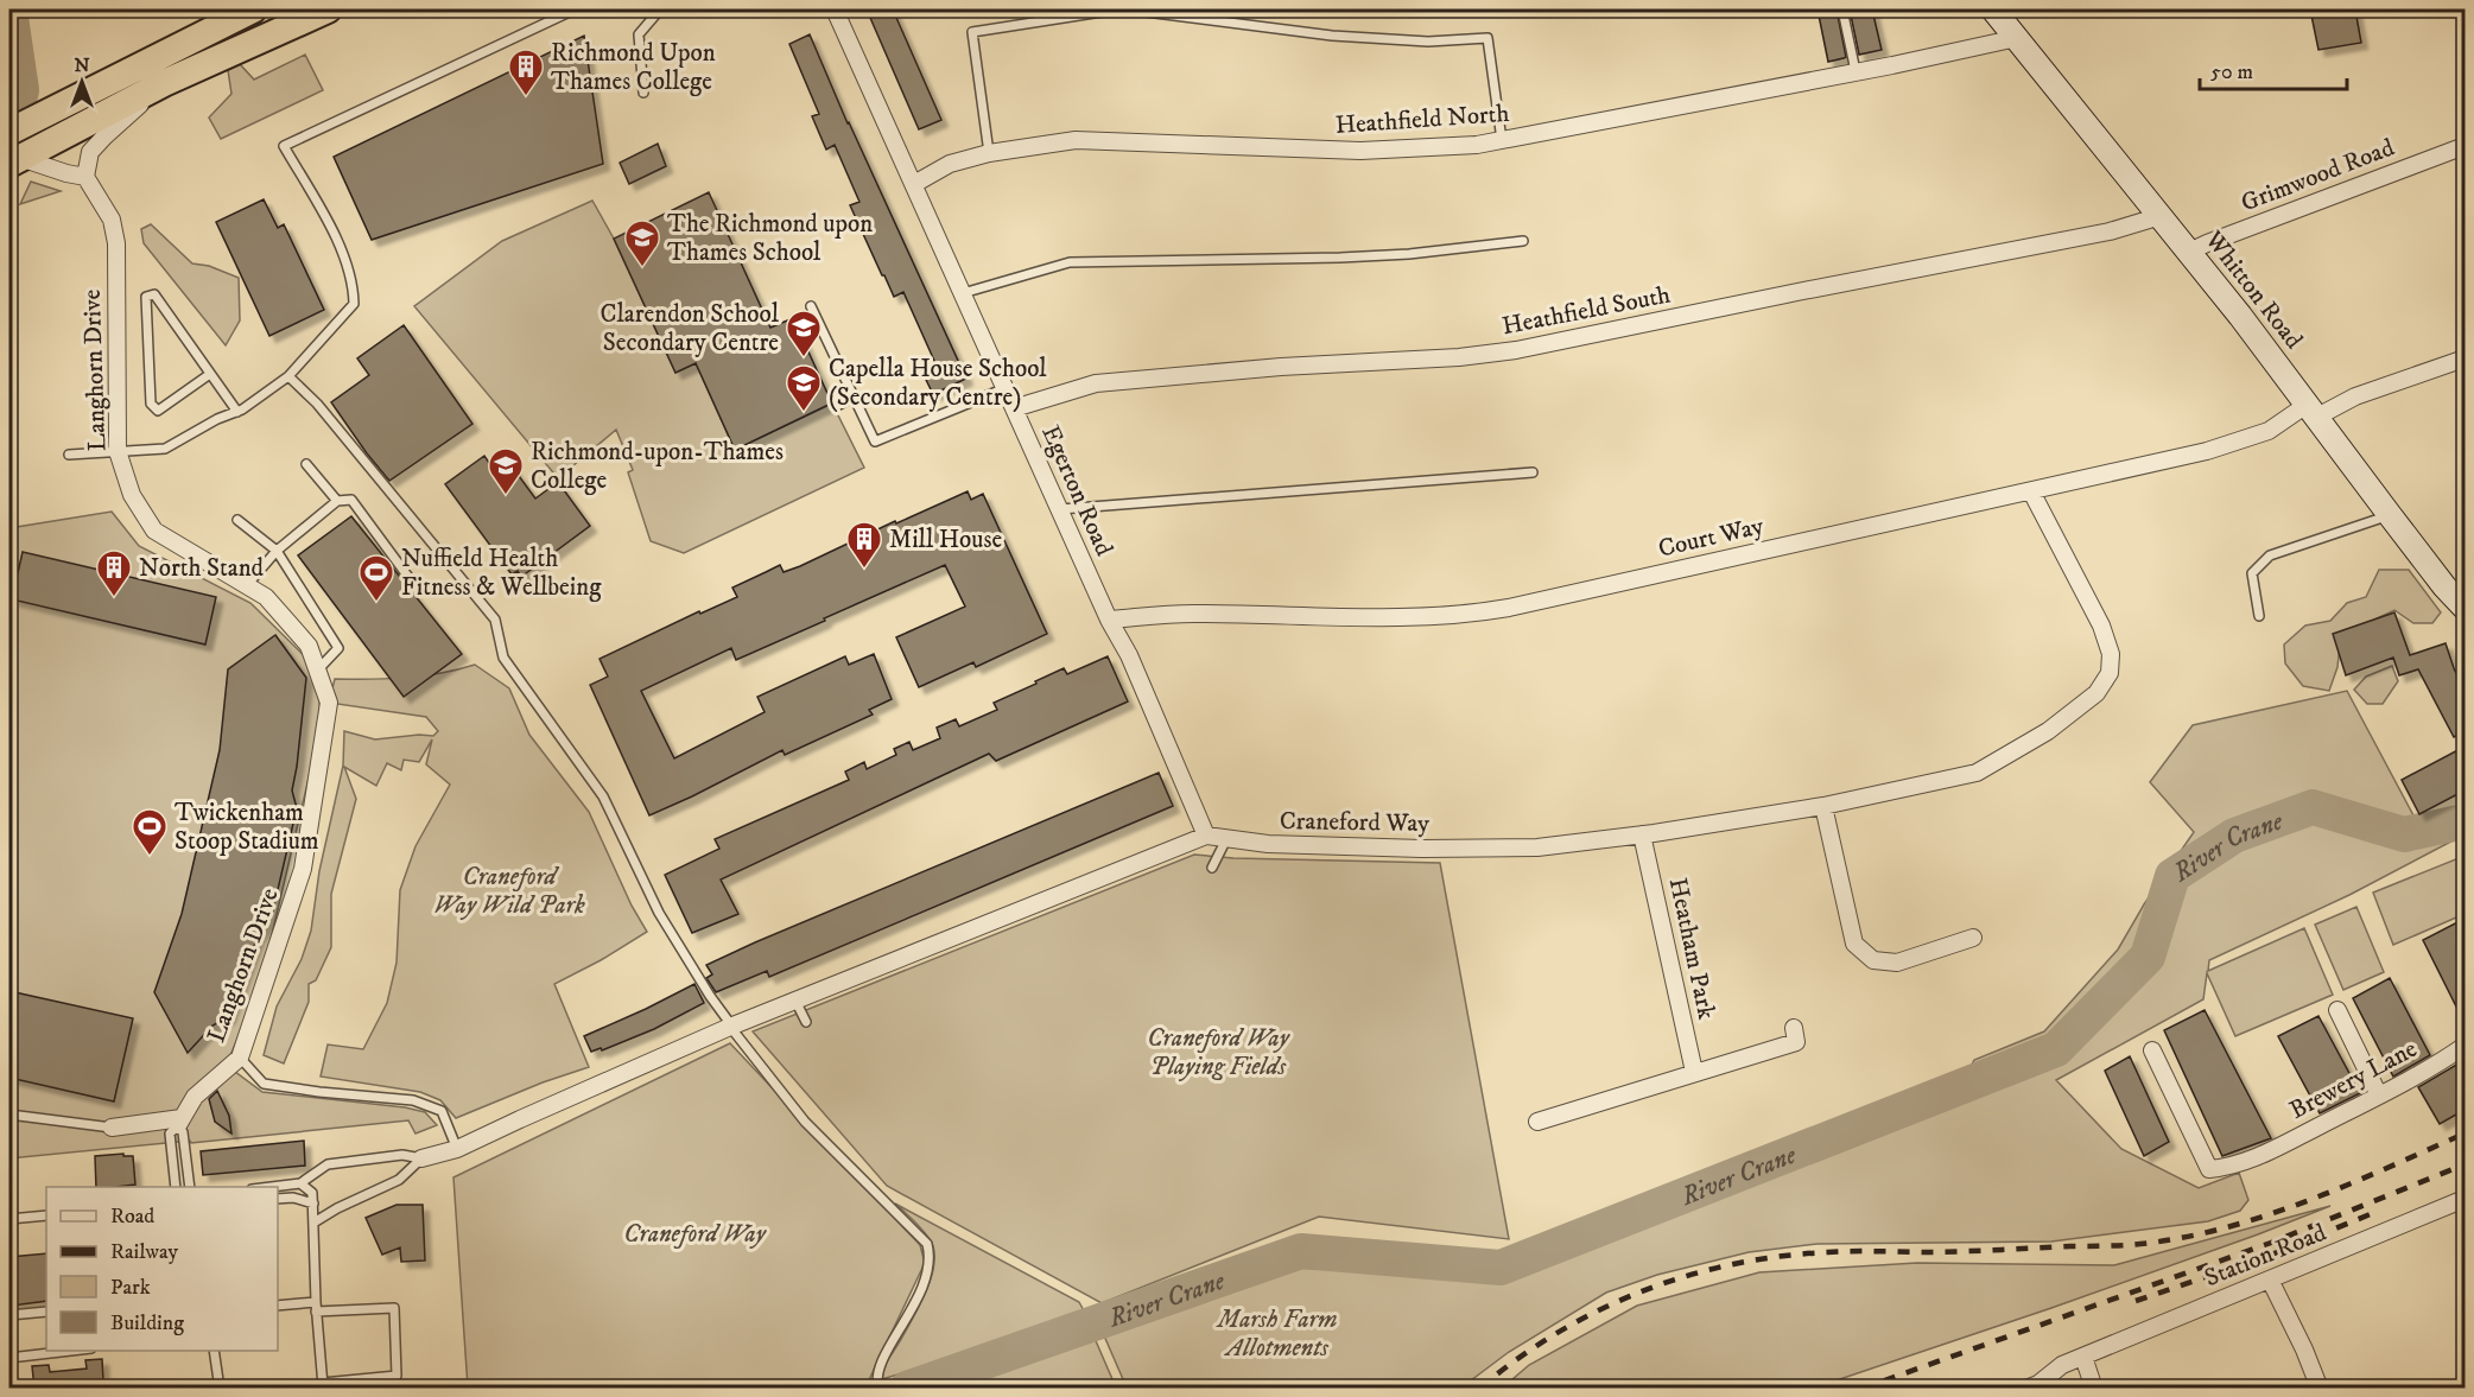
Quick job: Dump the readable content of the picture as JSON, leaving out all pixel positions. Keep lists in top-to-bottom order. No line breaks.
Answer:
{"streets":{"main road":["Whitton Road"],"street":["Heathfield North","Grimwood Road","Heathfield South","Langhorn Drive","Egerton Road","Court Way","Craneford Way","Heatham Park","Brewery Lane","Station Road"]},"crossings":[["Heathfield North","Whitton Road"],["Heathfield North","Egerton Road"],["Grimwood Road","Whitton Road"],["Whitton Road","Heathfield South"],["Whitton Road","Court Way"],["Heathfield South","Egerton Road"],["Egerton Road","Court Way"],["Egerton Road","Craneford Way"],["Court Way","Craneford Way"],["Craneford Way","Heatham Park"]],"water":["River Crane"],"parks":["Craneford Way Wild Park","Craneford Way Playing Fields","Craneford Way","Marsh Farm Allotments"],"places":{"building":["Richmond Upon Thames College","Mill House","North Stand"],"school or university":["The Richmond upon Thames School","Clarendon School Secondary Centre","Capella House School (Secondary Centre)","Richmond-upon-Thames College"],"sports":["Nuffield Health Fitness & Wellbeing","Twickenham Stoop Stadium"]},"legend":["Road","Railway","Park","Building"],"scale_bar":"50 m","north":"top"}
